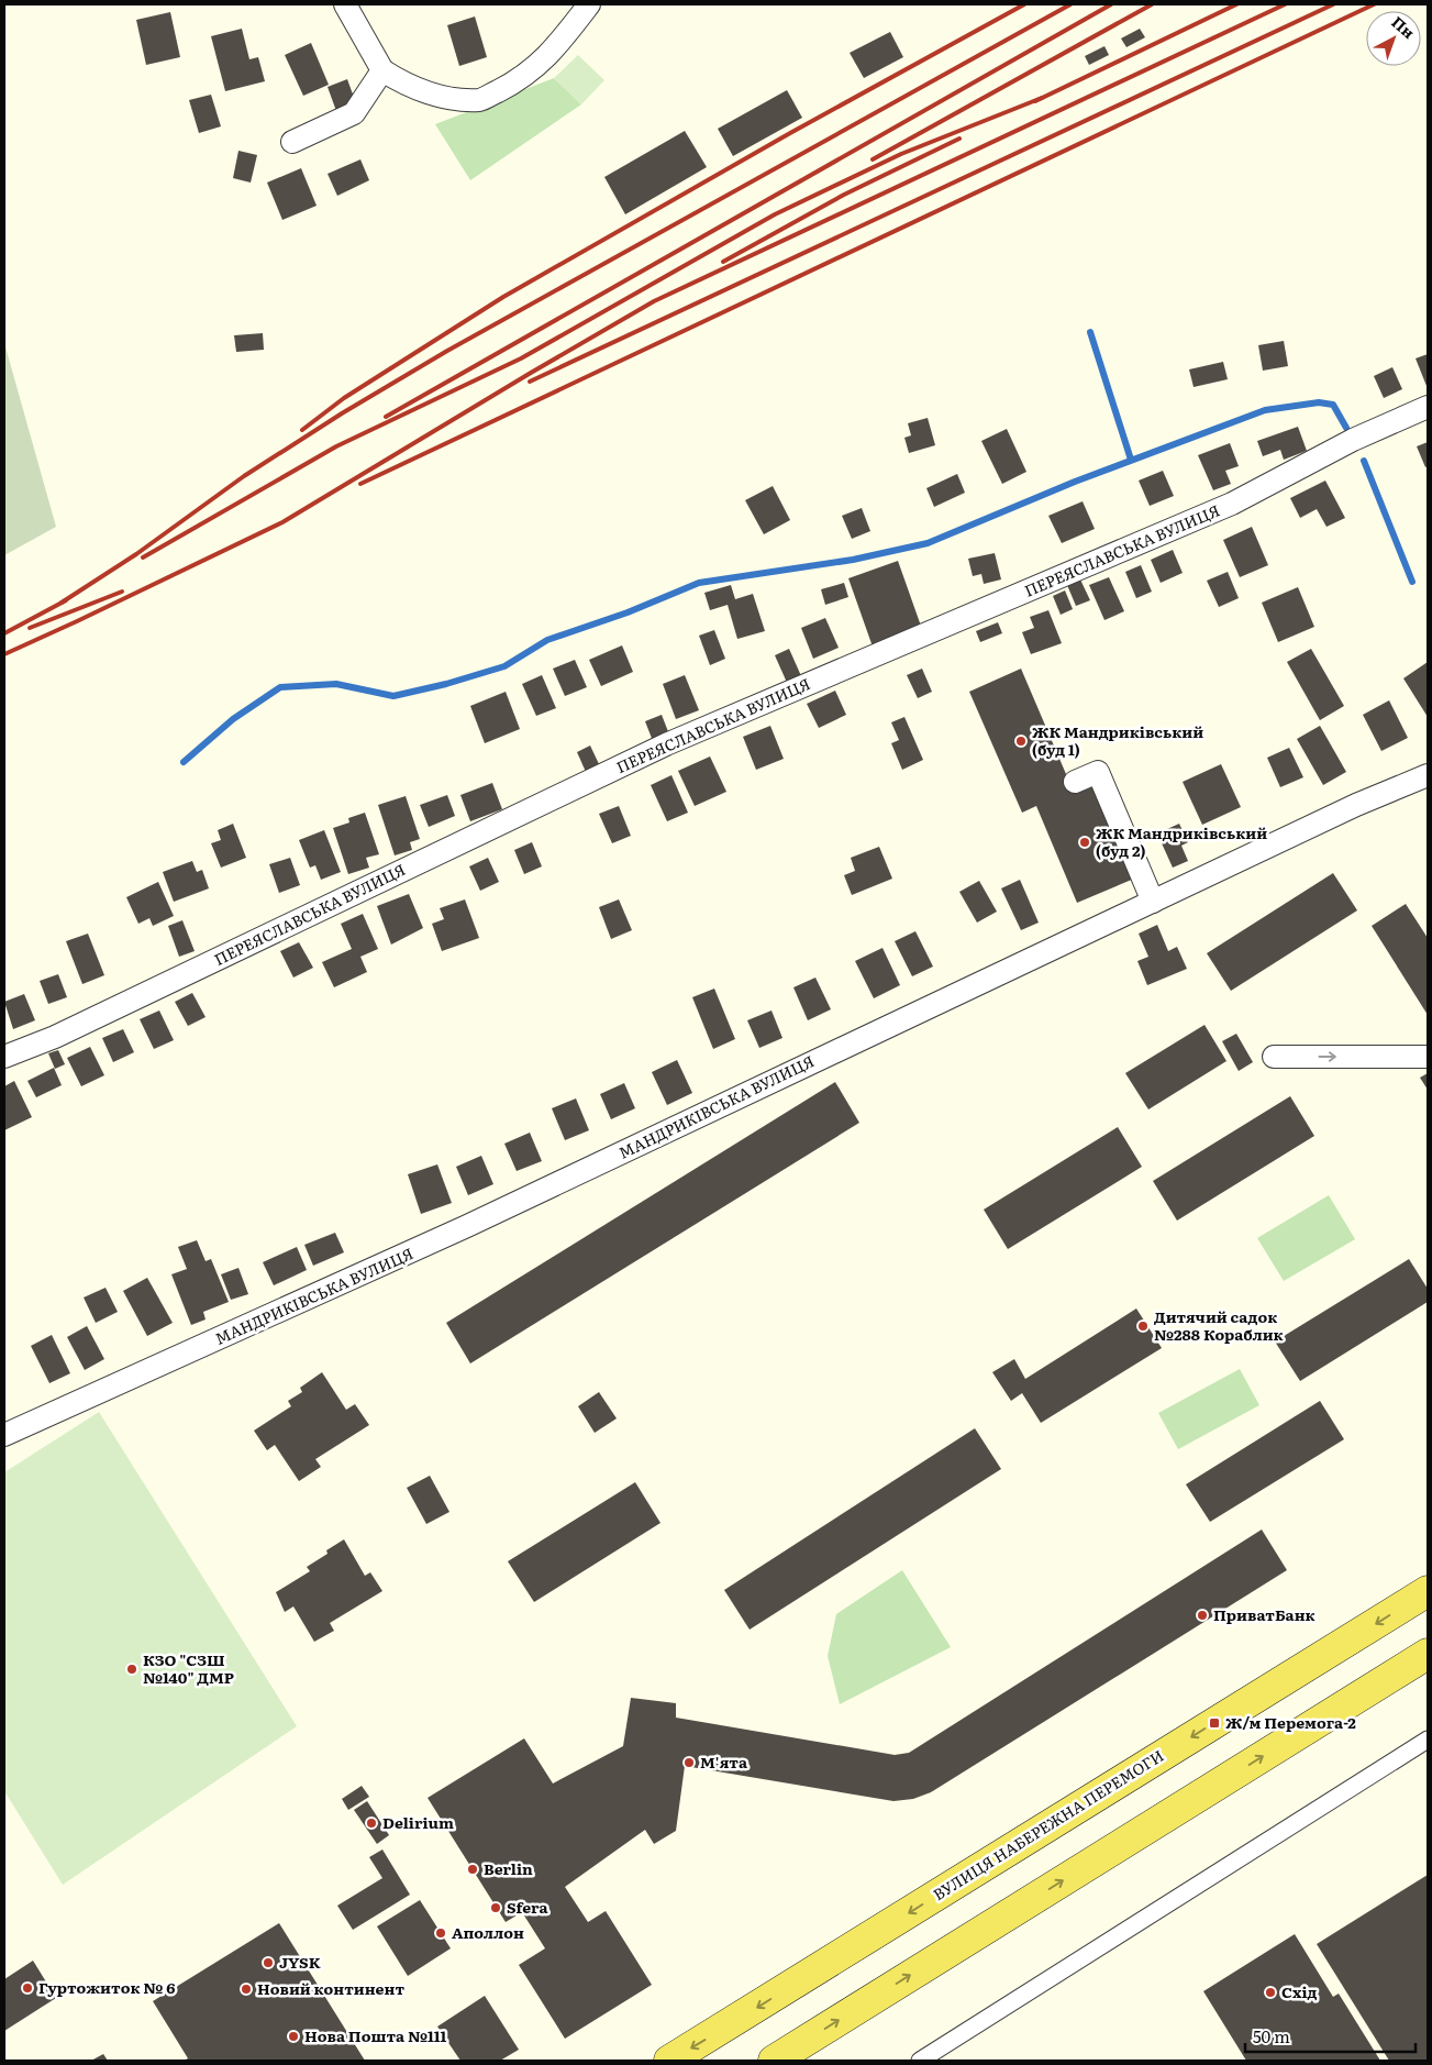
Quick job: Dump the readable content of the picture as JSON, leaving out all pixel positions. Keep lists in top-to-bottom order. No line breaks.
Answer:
{"streets":{"main road":["ВУЛИЦЯ НАБЕРЕЖНА ПЕРЕМОГИ"],"street":["ПЕРЕЯСЛАВСЬКА ВУЛИЦЯ","МАНДРИКІВСЬКА ВУЛИЦЯ"]},"places":{"other":["ЖК Мандриківський (буд 1)","ЖК Мандриківський (буд 2)","Дитячий садок №288 Кораблик","ПриватБанк","КЗО \"СЗШ №140\" ДМР","М'ята","Delirium","Berlin","Sfera","Аполлон","JYSK","Гуртожиток № 6","Новий континент","Схід","Нова Пошта №111"],"transit":["Ж/м Перемога-2"]},"scale_bar":"50 m","north":"top right"}
